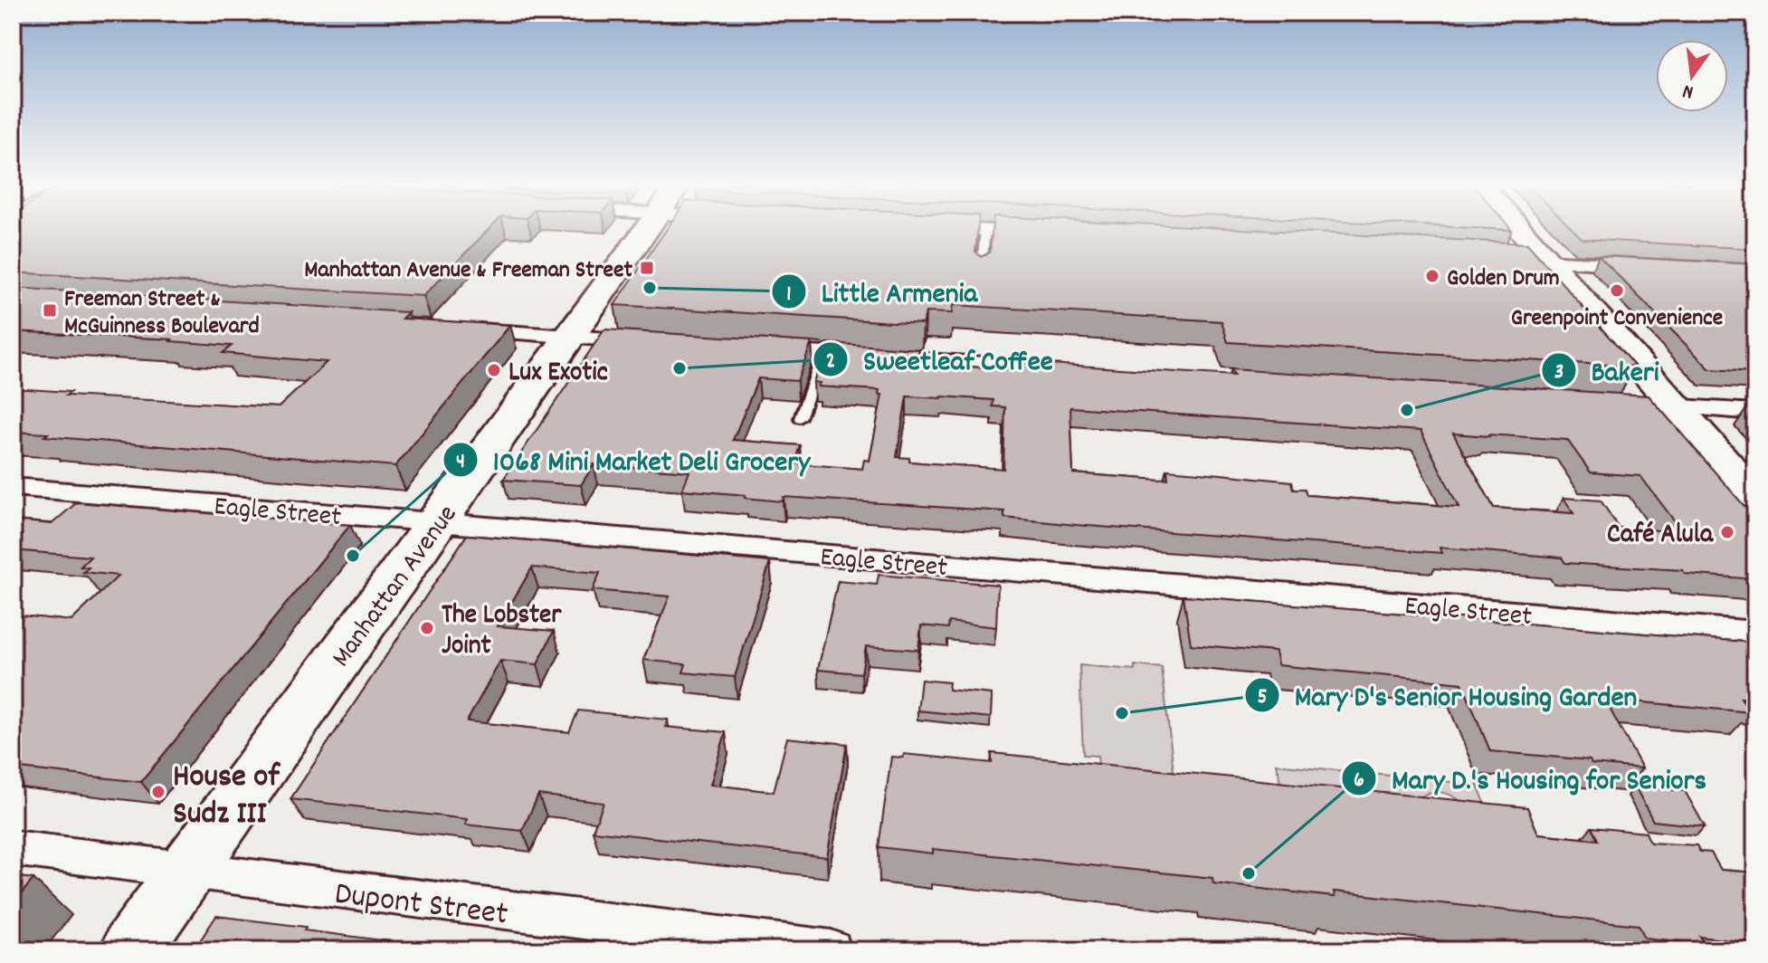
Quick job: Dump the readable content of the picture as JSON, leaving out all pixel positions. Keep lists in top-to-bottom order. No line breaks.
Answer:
{"streets":{"street":["Eagle Street","Manhattan Avenue","Dupont Street"]},"crossings":[["Eagle Street","Manhattan Avenue"],["Manhattan Avenue","Dupont Street"]],"places":{"transit":["Manhattan Avenue & Freeman Street","Freeman Street & McGuinness Boulevard"],"other":["Golden Drum","Little Armenia","Greenpoint Convenience","Sweetleaf Coffee","Lux Exotic","Bakeri","Café Alula","1068 Mini Market Deli Grocery","The Lobster Joint","Mary D's Senior Housing Garden","House of Sudz III","Mary D.'s Housing for Seniors"]},"north":"bottom"}
